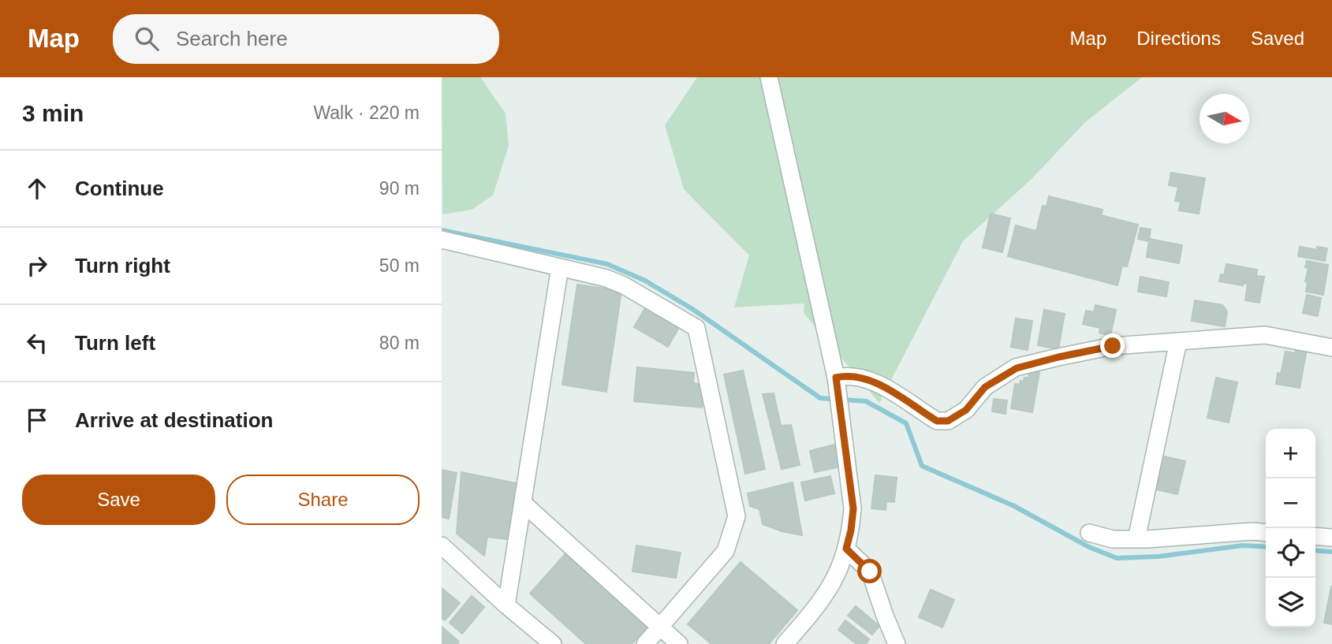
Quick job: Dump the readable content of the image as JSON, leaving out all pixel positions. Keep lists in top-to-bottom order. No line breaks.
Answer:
{"north":"right","page":{"header":"Map","search":"Search here","nav":["Map","Directions","Saved"],"heading":["3 min","Walk · 220 m"],"list":[["Continue","90 m"],["Turn right","50 m"],["Turn left","80 m"],"Arrive at destination"],"map_buttons":["+","−"],"buttons":["Save","Share"]}}
